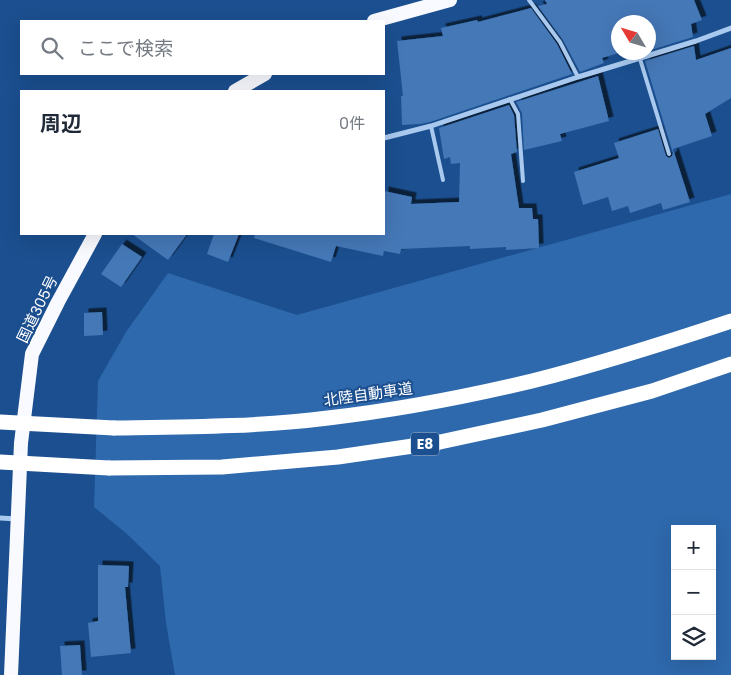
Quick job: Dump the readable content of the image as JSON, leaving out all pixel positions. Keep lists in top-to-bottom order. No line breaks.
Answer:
{"streets":{"highway":["国道305号","北陸自動車道","E8"]},"north":"top left","page":{"search":"ここで検索","heading":["周辺","0件"],"map_buttons":["+","−"]}}
